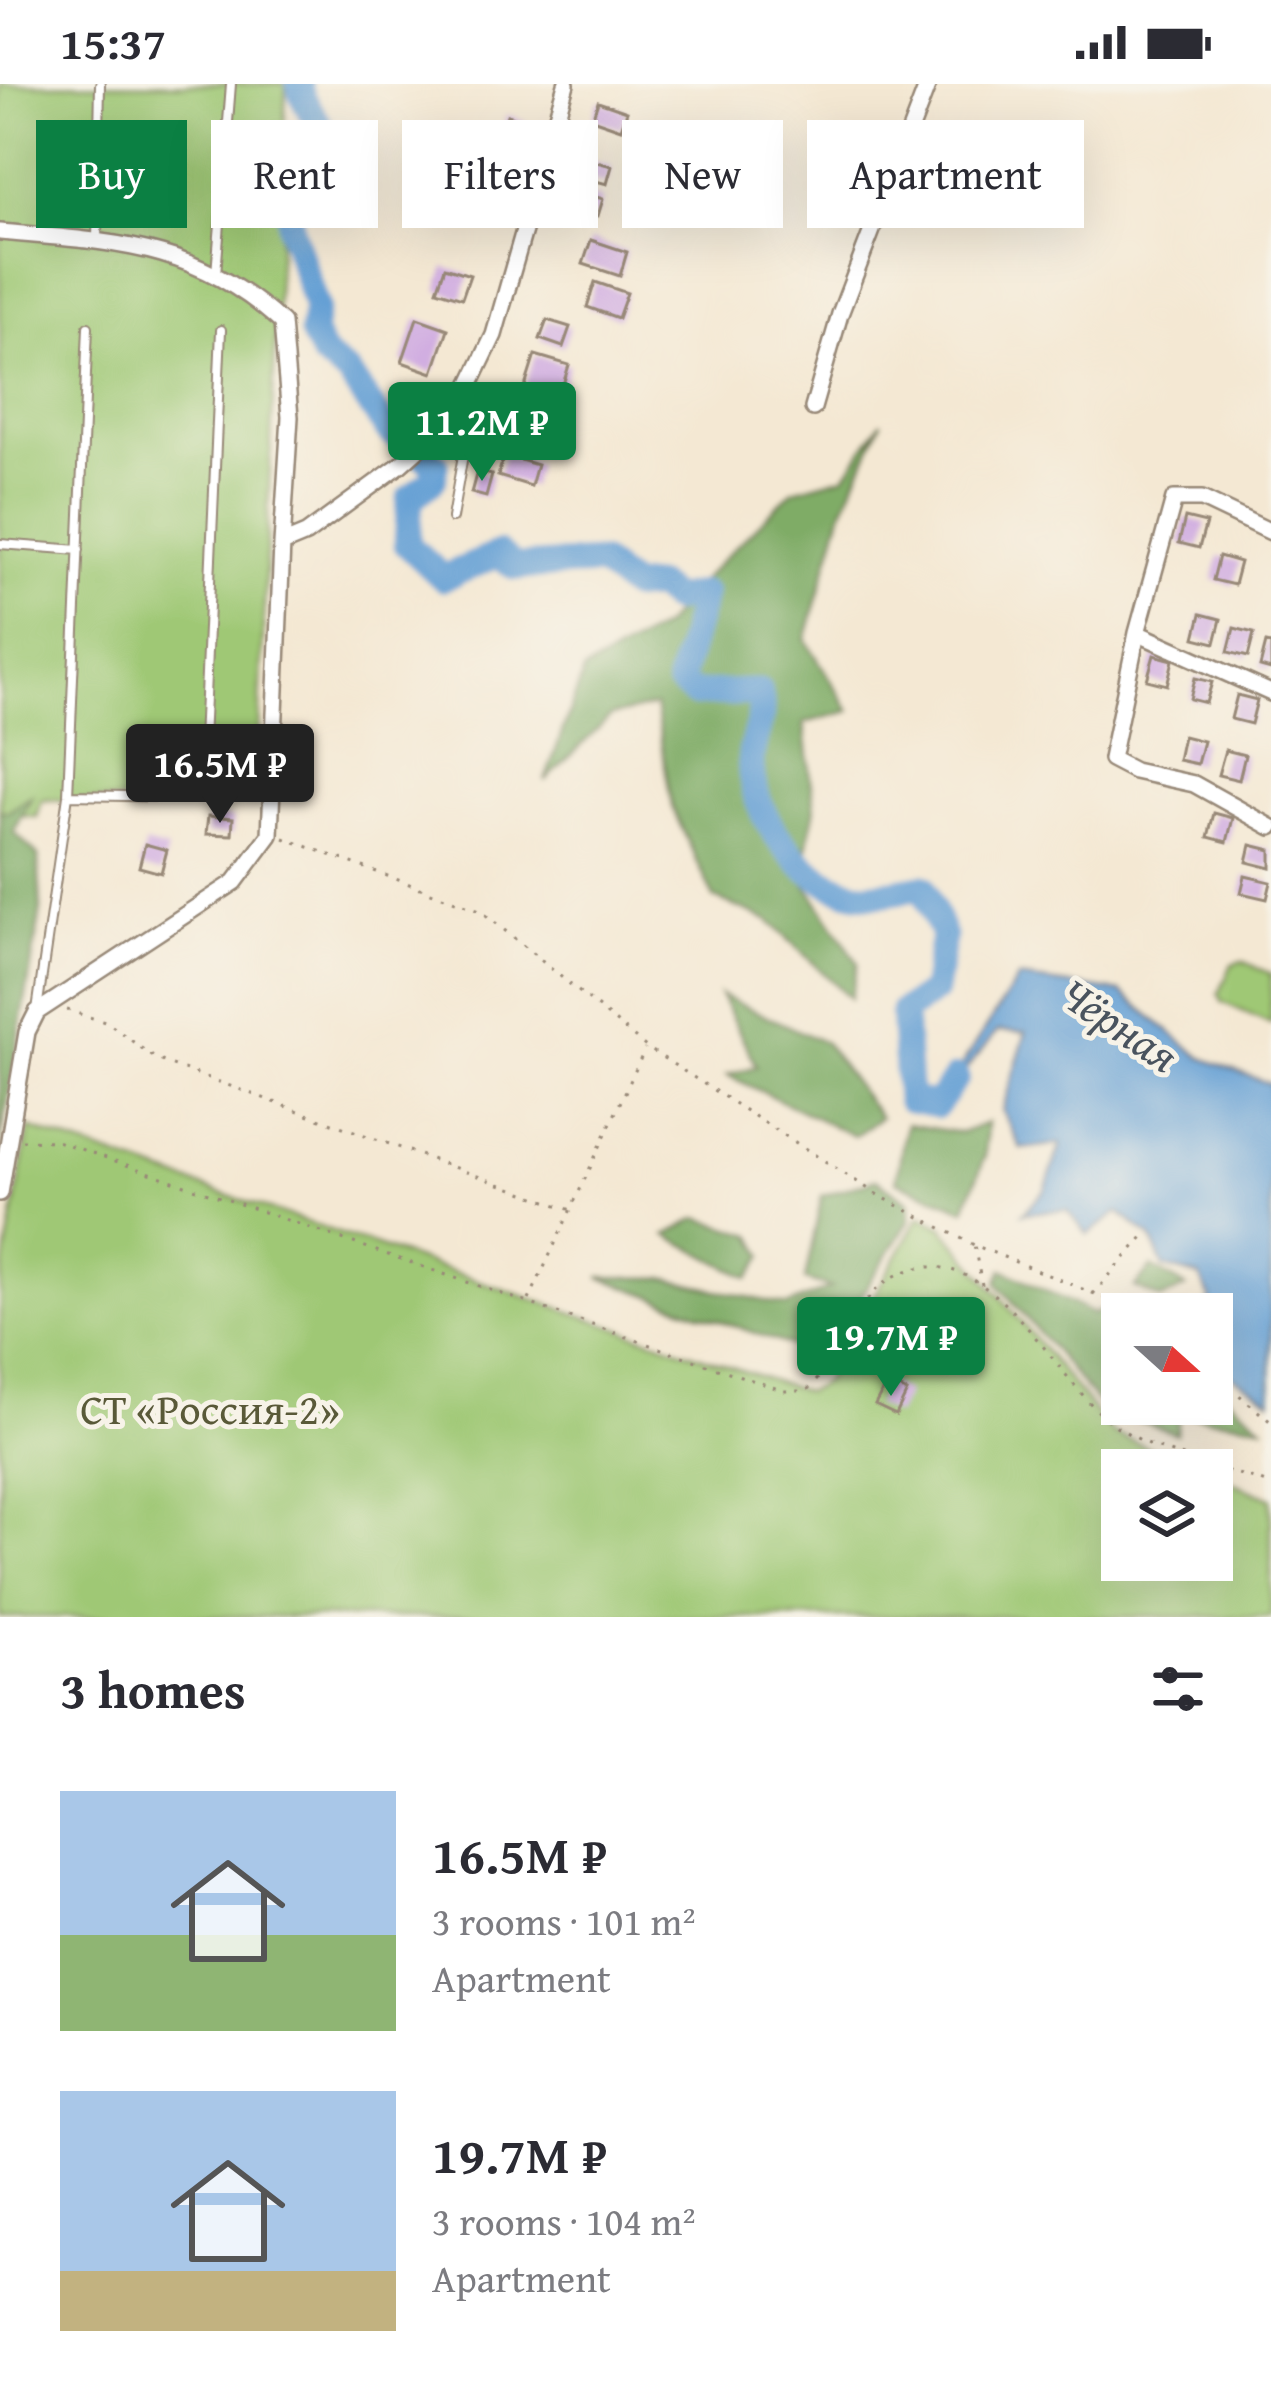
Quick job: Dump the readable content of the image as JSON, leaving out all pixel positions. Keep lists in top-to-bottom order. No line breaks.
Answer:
{"water":["Чёрная"],"parks":["СТ «Россия-2»"],"north":"right","page":{"status":"15:37","chip":["Buy","Rent","Filters","New","Apartment"],"price":["11.2M ₽","16.5M ₽","19.7M ₽"],"heading":"3 homes","list":[{"name":"16.5M ₽","note":"3 rooms · 101 m² · Apartment"},{"name":"19.7M ₽","note":"3 rooms · 104 m² · Apartment"}]}}
